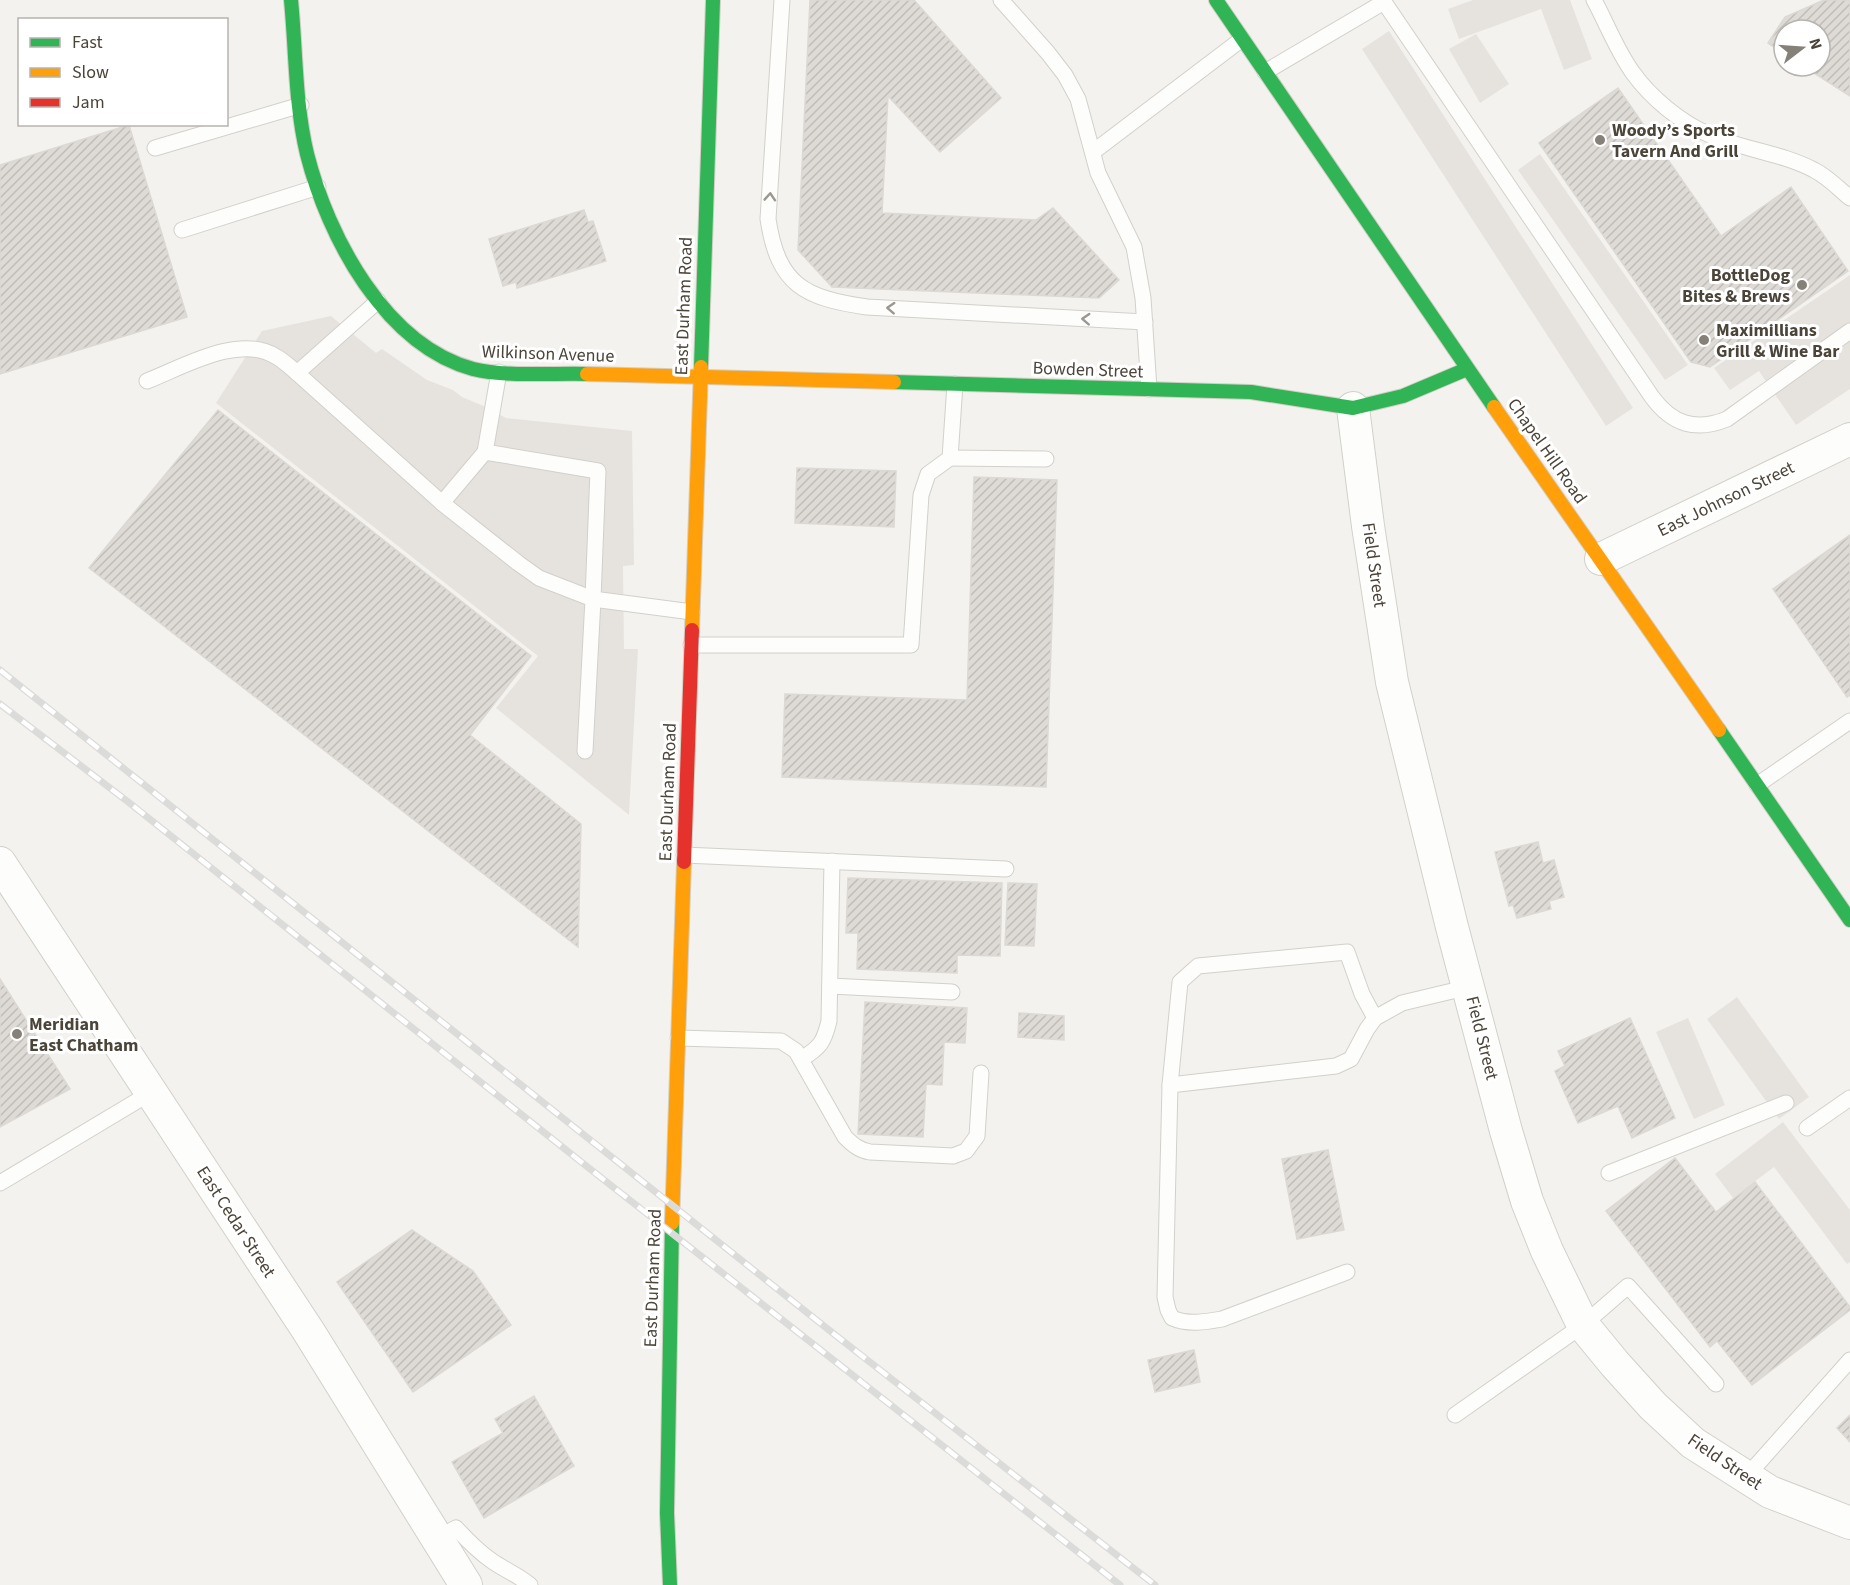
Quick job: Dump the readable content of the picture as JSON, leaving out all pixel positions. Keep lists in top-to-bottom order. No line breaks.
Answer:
{"streets":{"street":["East Durham Road","Wilkinson Avenue","Bowden Street","Chapel Hill Road","East Johnson Street","Field Street","East Cedar Street"]},"crossings":[["East Durham Road","Wilkinson Avenue"],["East Durham Road","Bowden Street"],["Wilkinson Avenue","Bowden Street"],["Bowden Street","Chapel Hill Road"],["Bowden Street","Field Street"],["Chapel Hill Road","East Johnson Street"]],"places":["Woody’s Sports Tavern And Grill","BottleDog Bites & Brews","Maximillians Grill & Wine Bar","Meridian East Chatham"],"legend":["Fast","Slow","Jam"],"north":"right"}
